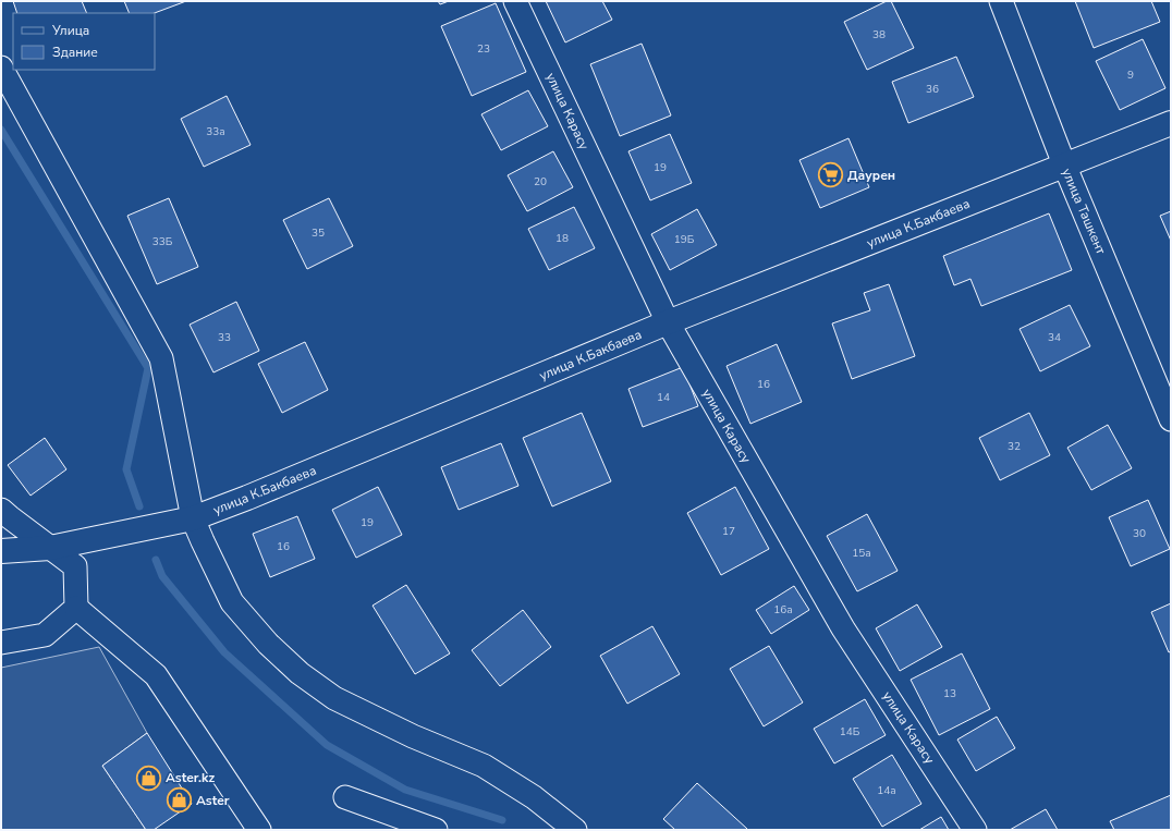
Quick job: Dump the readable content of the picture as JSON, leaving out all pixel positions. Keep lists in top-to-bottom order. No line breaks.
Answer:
{"streets":{"street":["улица Карасу","улица Ташкент","улица К.Бакбаева"]},"crossings":[["улица Карасу","улица К.Бакбаева"],["улица Ташкент","улица К.Бакбаева"]],"places":{"supermarket":["Даурен"],"shop":["Aster.kz","Aster"]},"house_numbers":["38","23","9","36","33а","19","20","35","18","19Б","33Б","33","34","16","14","32","19","17","30","16","15а","16а","13","14Б","14а"],"legend":["Улица","Здание"]}
